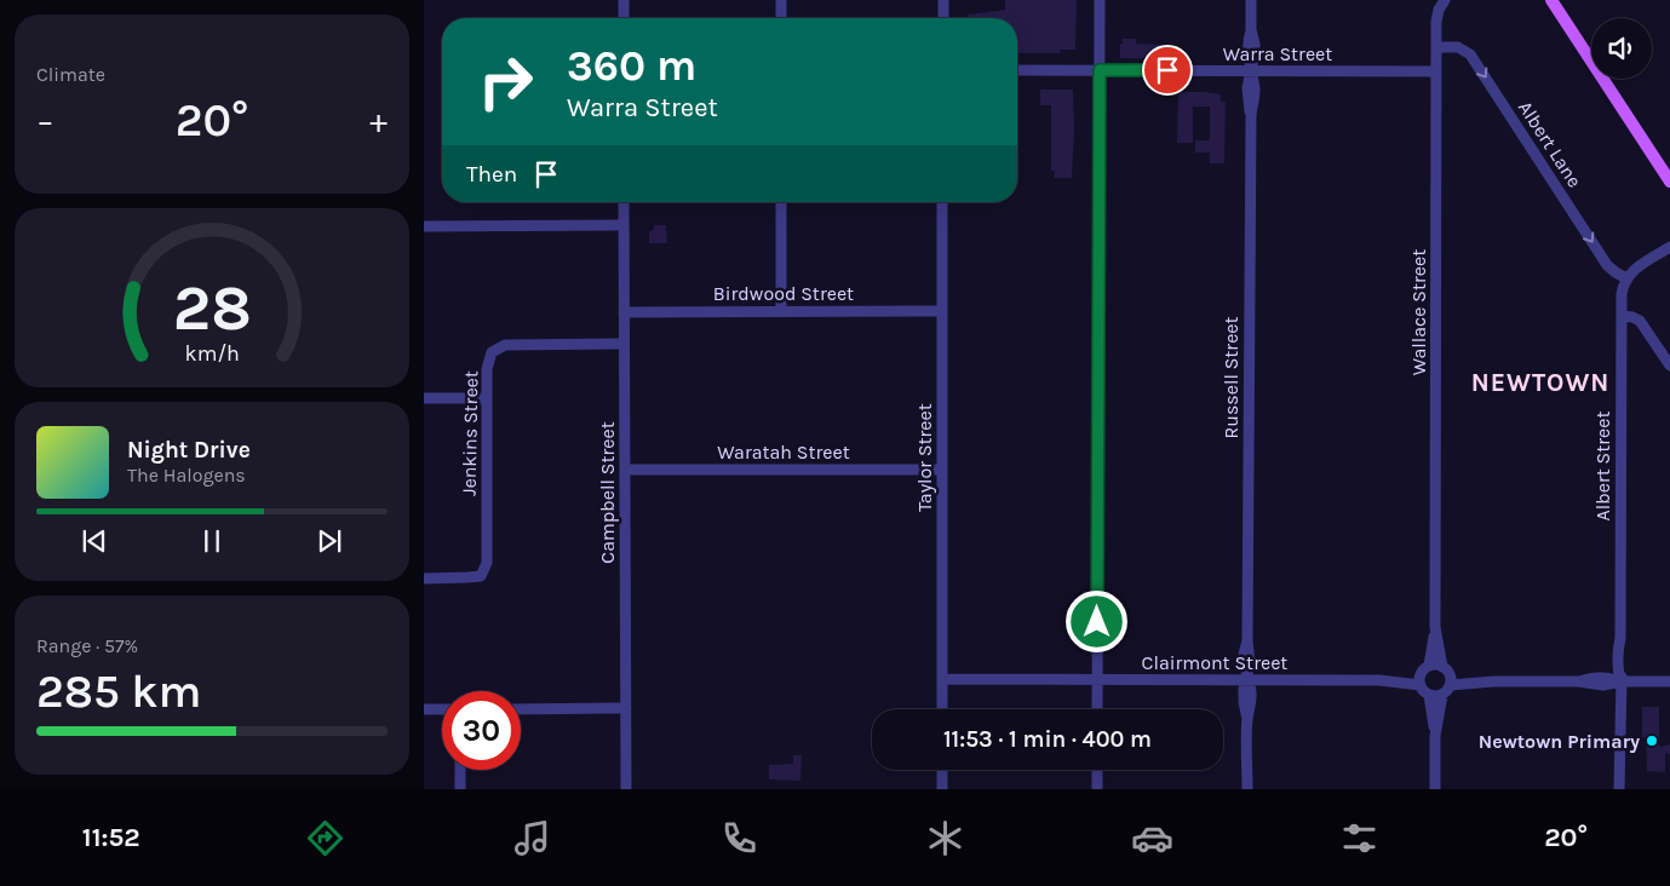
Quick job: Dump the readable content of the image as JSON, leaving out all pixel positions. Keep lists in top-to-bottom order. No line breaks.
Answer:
{"streets":{"street":["Warra Street","Albert Lane","Birdwood Street","Wallace Street","Russell Street","Jenkins Street","Waratah Street","Taylor Street","Albert Street","Campbell Street","Clairmont Street"]},"crossings":[["Warra Street","Wallace Street"],["Warra Street","Russell Street"],["Albert Lane","Wallace Street"],["Albert Lane","Albert Street"],["Birdwood Street","Taylor Street"],["Birdwood Street","Campbell Street"],["Wallace Street","Clairmont Street"],["Russell Street","Clairmont Street"],["Jenkins Street","Campbell Street"],["Waratah Street","Taylor Street"],["Waratah Street","Campbell Street"],["Taylor Street","Clairmont Street"]],"one_way":["Albert Lane"],"districts":["NEWTOWN"],"places":["Newtown Primary"],"page":{"tile":["Climate",["Range · 57%","285 km"]],"turn":["360 m","Warra Street"],"heat":["−","20°","+"],"then":"Then","song":["Night Drive","The Halogens"],"limit":"30","trip":"11:53 · 1 min · 400 m","tabs":["11:52","20°"],"gauge":["28","km/h"]}}
